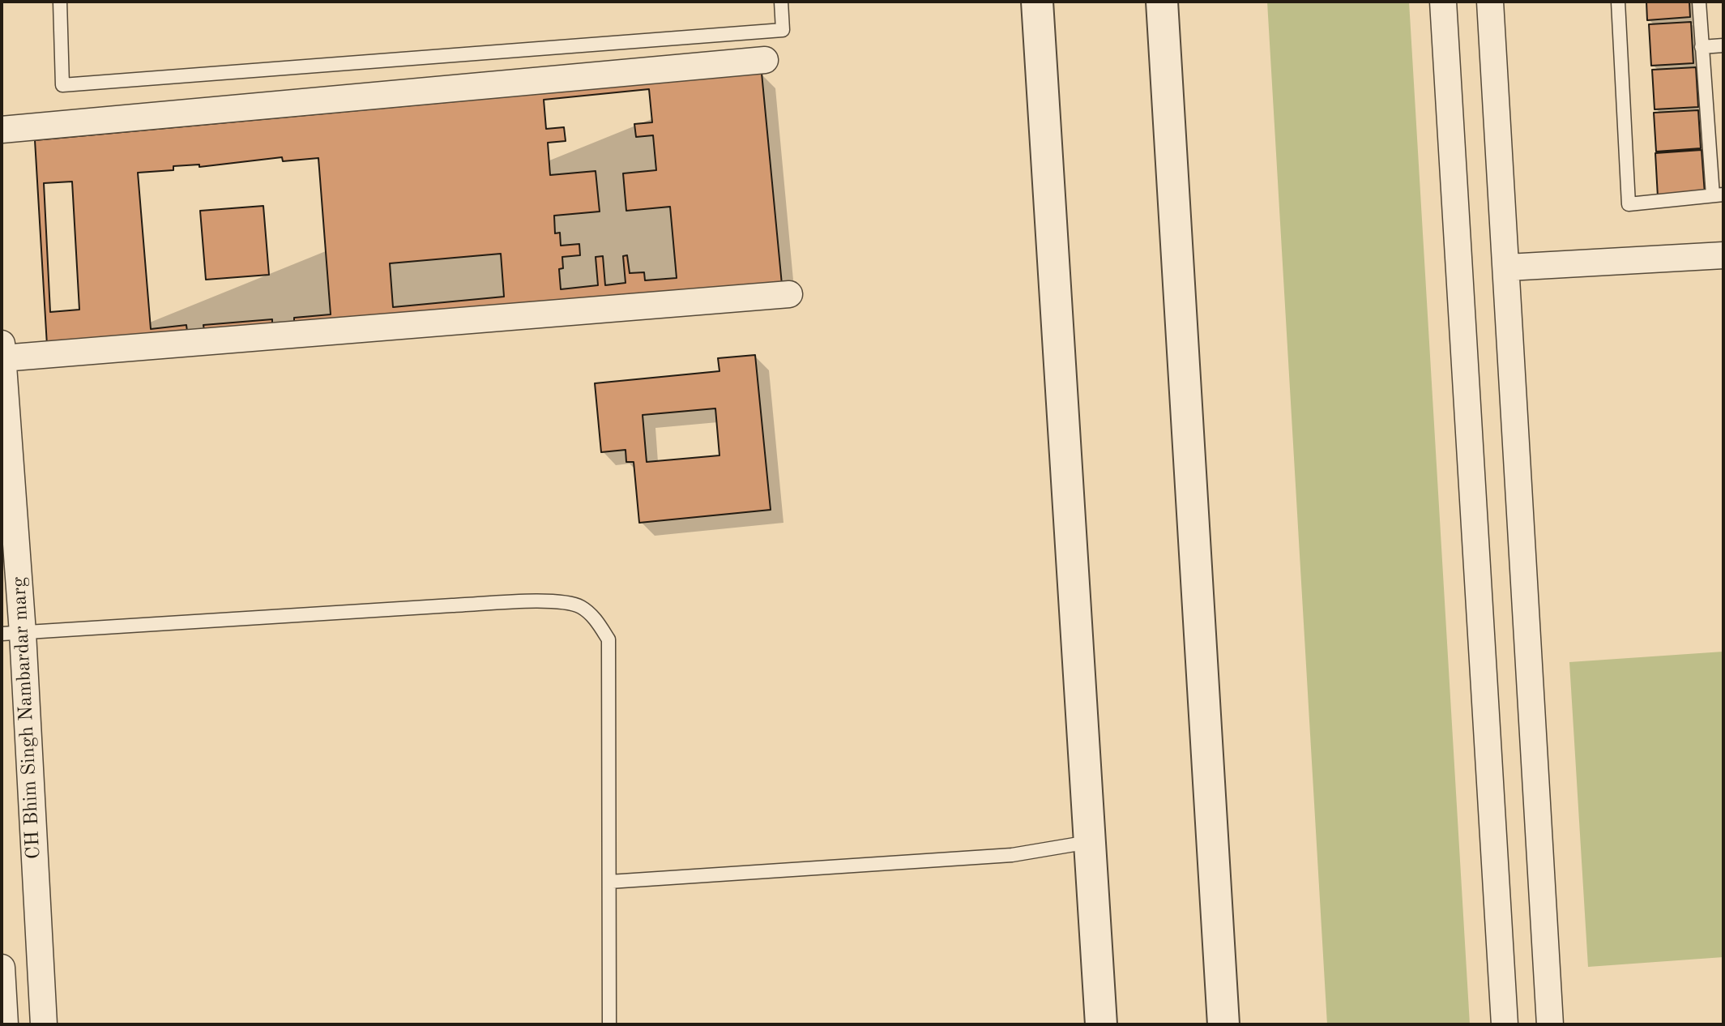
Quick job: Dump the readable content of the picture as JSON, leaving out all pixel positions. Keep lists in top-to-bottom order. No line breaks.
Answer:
{"streets":{"street":["CH Bhim Singh Nambardar marg"]}}
